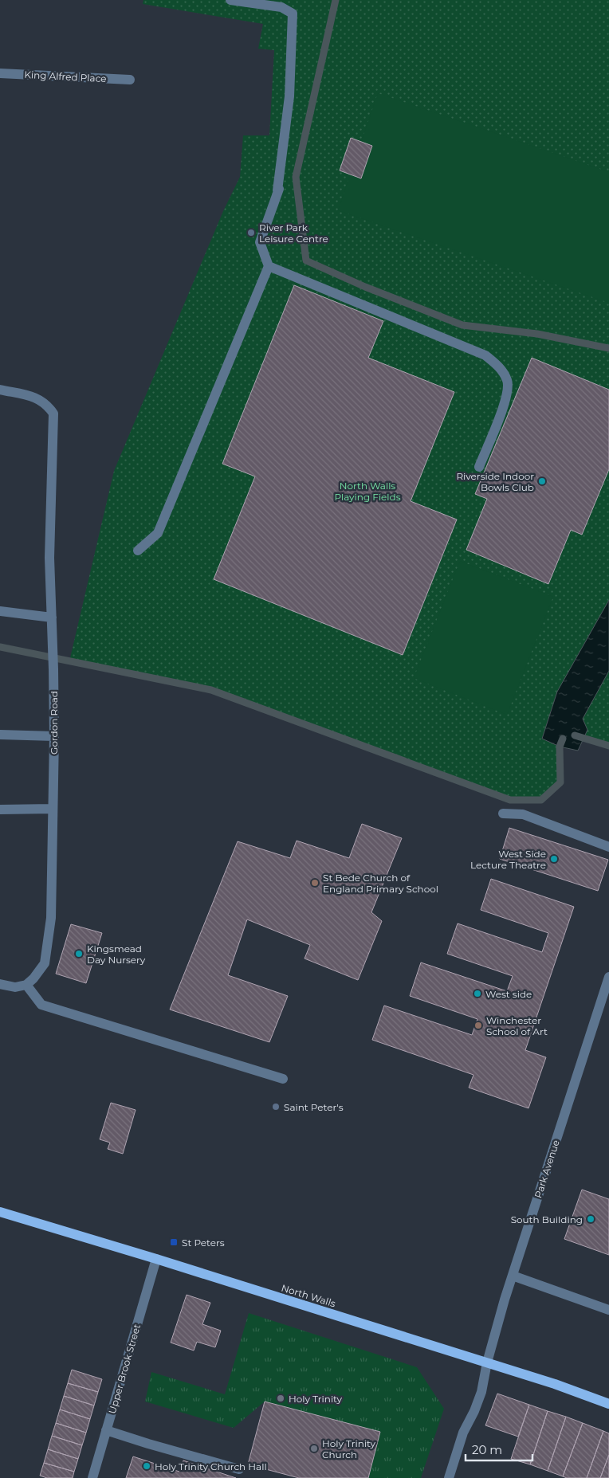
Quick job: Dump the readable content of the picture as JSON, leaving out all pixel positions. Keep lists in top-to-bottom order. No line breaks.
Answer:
{"streets":{"main road":["North Walls"],"street":["King Alfred Place","Gordon Road","Park Avenue","Upper Brook Street"]},"crossings":[["Park Avenue","North Walls"],["North Walls","Upper Brook Street"]],"parks":["North Walls Playing Fields"],"places":{"other":["River Park Leisure Centre","Riverside Indoor Bowls Club","West Side Lecture Theatre","St Bede Church of England Primary School","Kingsmead Day Nursery","West side","Winchester School of Art","Saint Peter's","South Building","Holy Trinity","Holy Trinity Church","Holy Trinity Church Hall"],"transit":["St Peters"]},"scale_bar":"20 m"}
